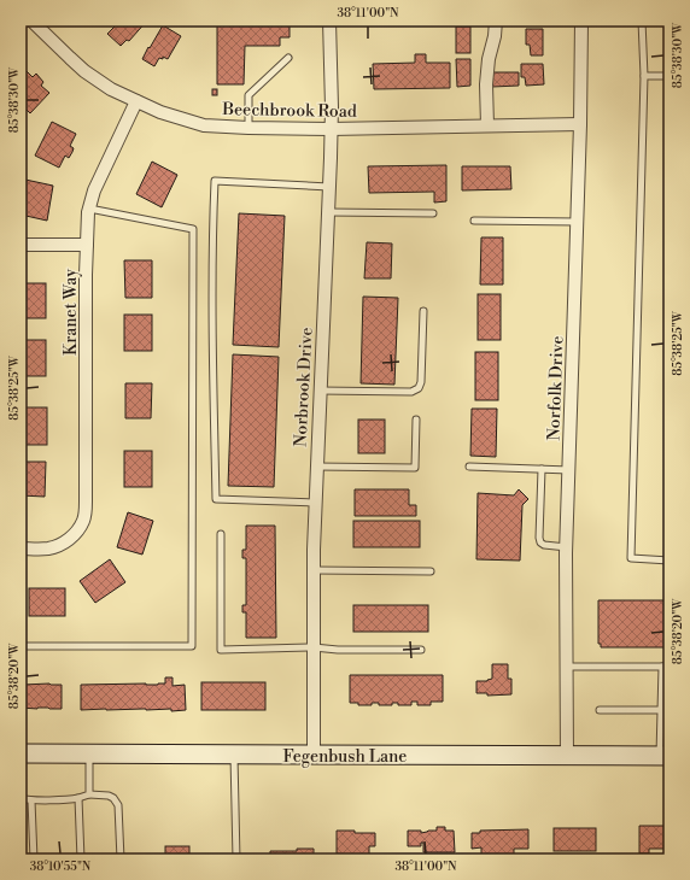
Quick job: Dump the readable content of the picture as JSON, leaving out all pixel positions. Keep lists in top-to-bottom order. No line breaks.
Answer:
{"streets":{"main road":["Fegenbush Lane"],"street":["Beechbrook Road","Kranet Way","Norbrook Drive","Norfolk Drive"]},"crossings":[["Beechbrook Road","Kranet Way"],["Beechbrook Road","Norbrook Drive"],["Beechbrook Road","Norfolk Drive"],["Norbrook Drive","Fegenbush Lane"],["Norfolk Drive","Fegenbush Lane"]],"coordinates":["38°11'00\"N","85°38'30\"W","85°38'25\"W","85°38'20\"W","38°10'55\"N"]}
